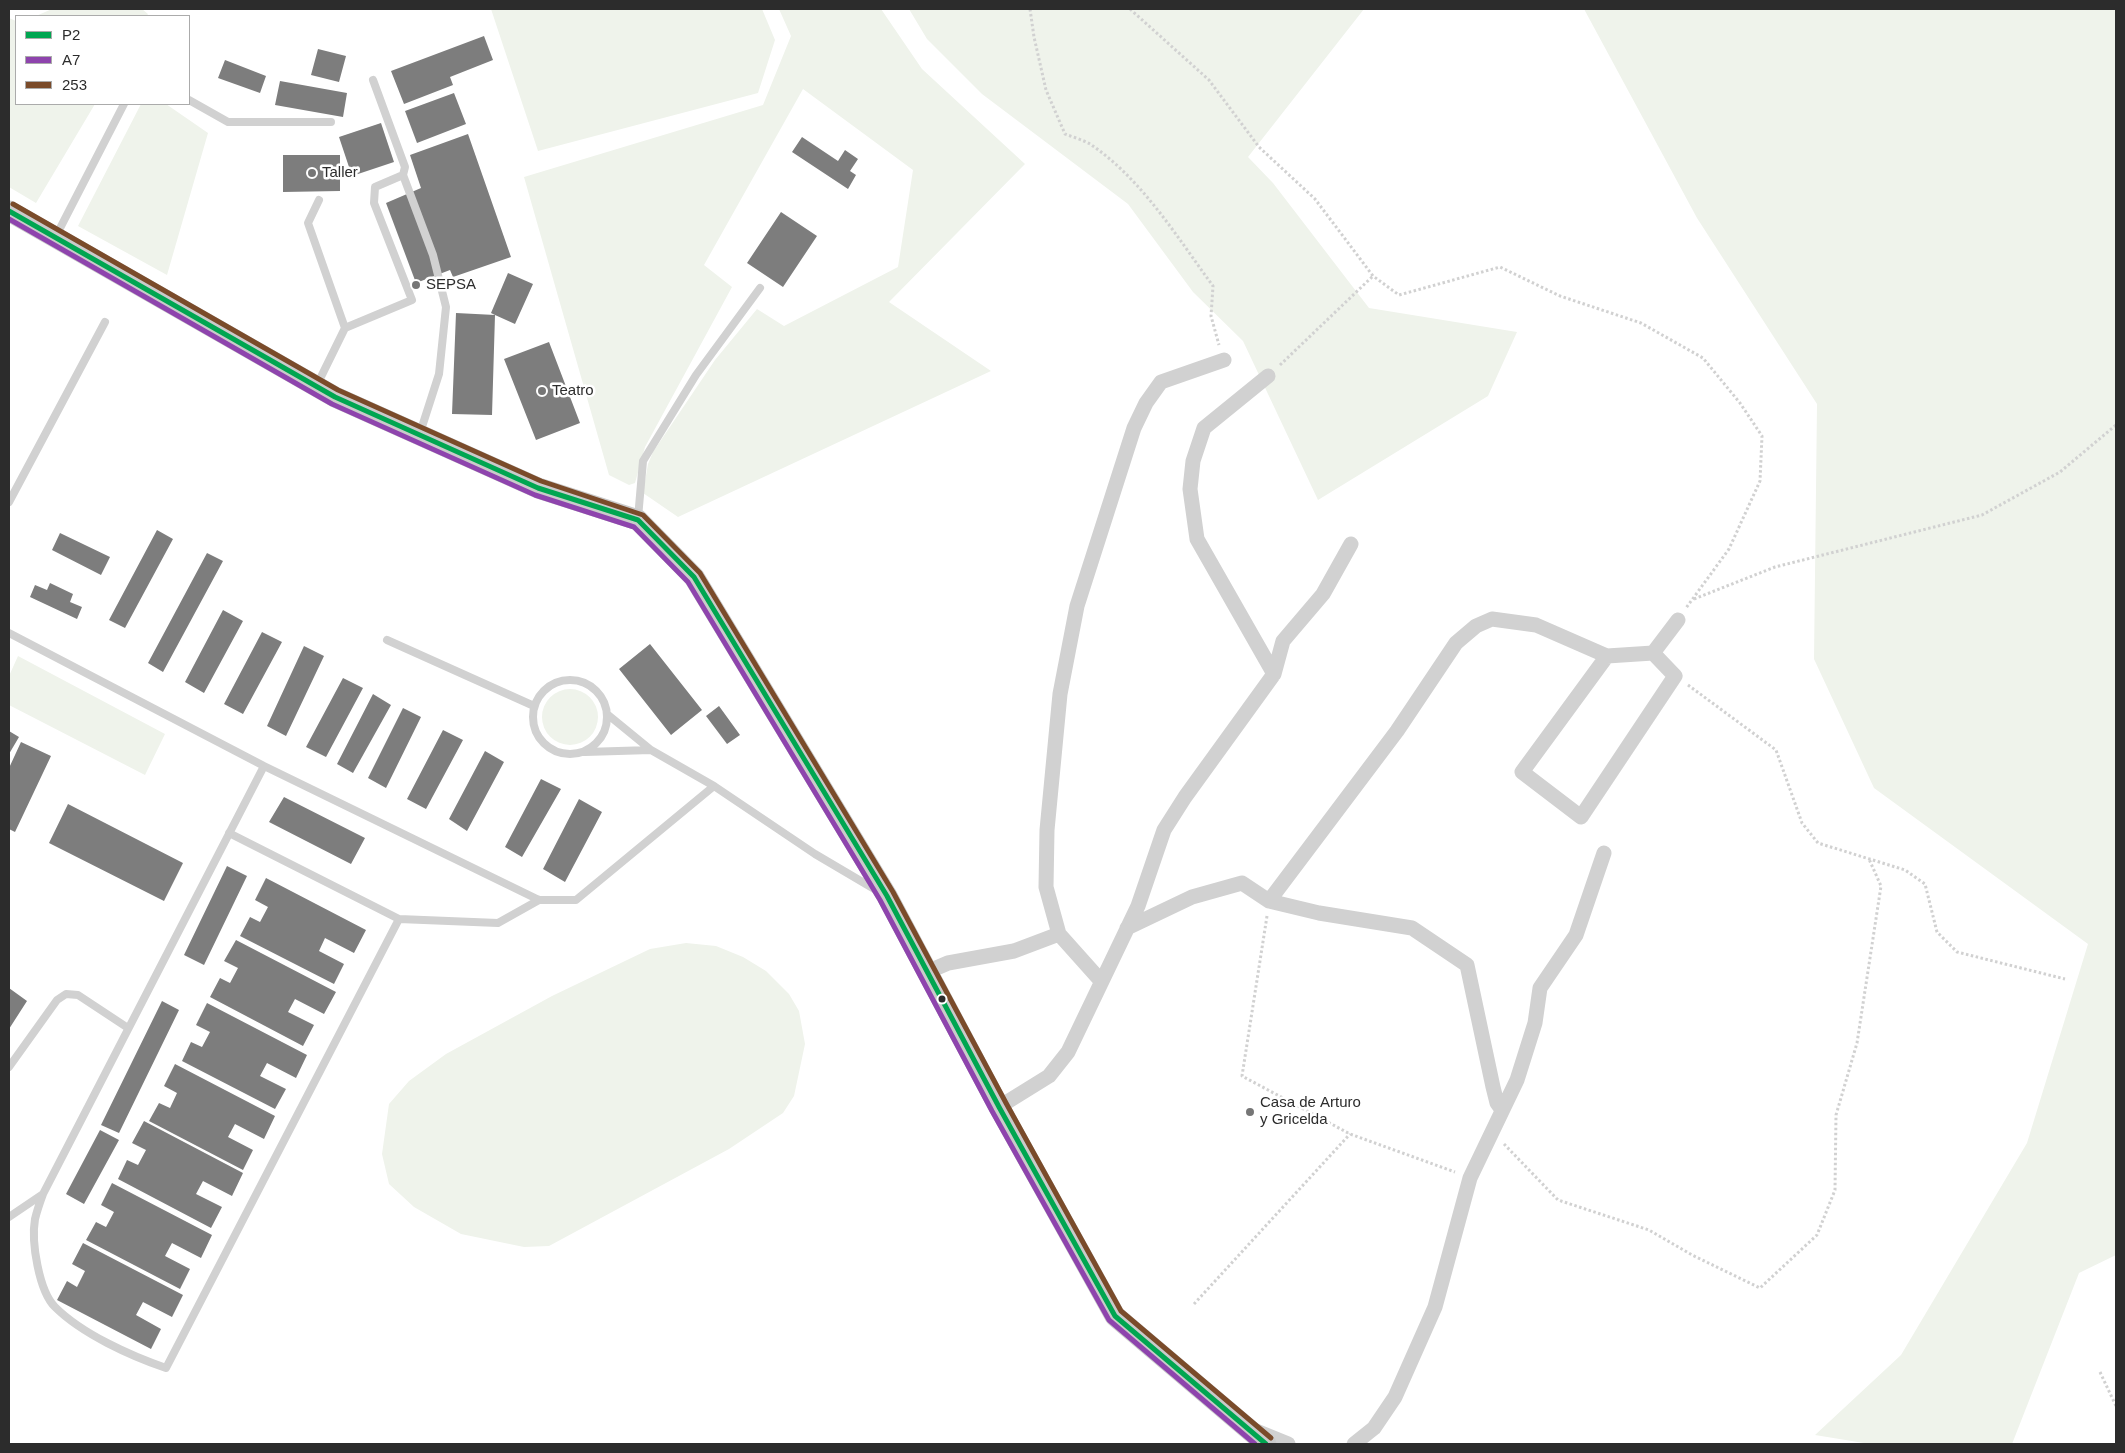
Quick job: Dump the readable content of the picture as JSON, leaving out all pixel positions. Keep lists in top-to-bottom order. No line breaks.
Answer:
{"places":["Taller","SEPSA","Teatro","Casa de Arturo y Gricelda"],"lines":["transit line 253","transit line P2","transit line A7"],"legend":["P2","A7","253"]}
